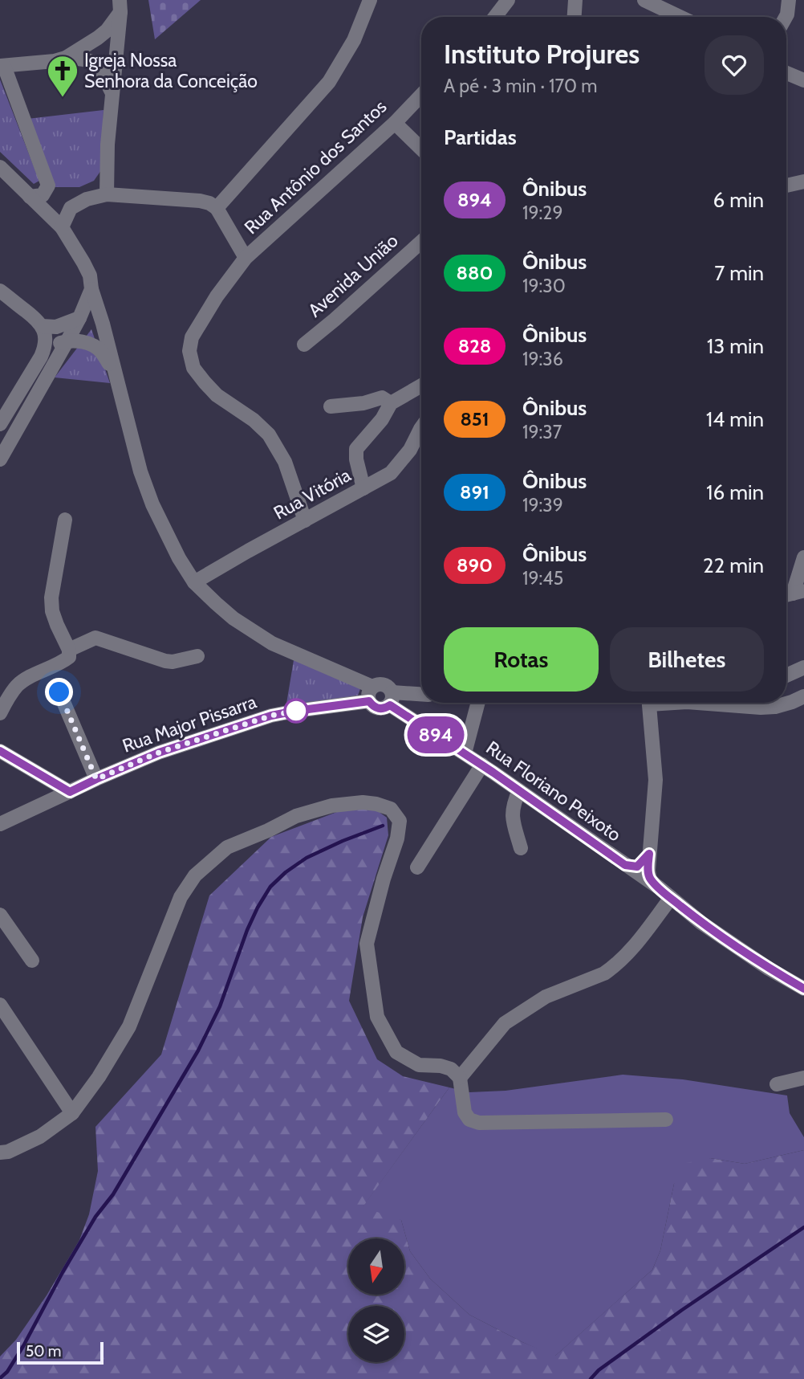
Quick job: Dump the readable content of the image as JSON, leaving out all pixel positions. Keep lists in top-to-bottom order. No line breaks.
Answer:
{"streets":{"street":["Rua Antônio dos Santos","Avenida União","Rua Vitória","Rua Major Pissarra","Rua Floriano Peixoto"]},"crossings":[["Rua Major Pissarra","Rua Floriano Peixoto"]],"places":{"church":["Igreja Nossa Senhora da Conceição"]},"lines":["bus line 894"],"scale_bar":"50 m","north":"bottom","page":{"on_map":"894","heading":[["Instituto Projures","A pé · 3 min · 170 m"],"Partidas"],"list":[{"mark":"894","name":"Ônibus","note":"19:29","value":"6 min"},{"mark":"880","name":"Ônibus","note":"19:30","value":"7 min"},{"mark":"828","name":"Ônibus","note":"19:36","value":"13 min"},{"mark":"851","name":"Ônibus","note":"19:37","value":"14 min"},{"mark":"891","name":"Ônibus","note":"19:39","value":"16 min"},{"mark":"890","name":"Ônibus","note":"19:45","value":"22 min"}],"buttons":["Rotas","Bilhetes"],"scale":"50 m"}}
